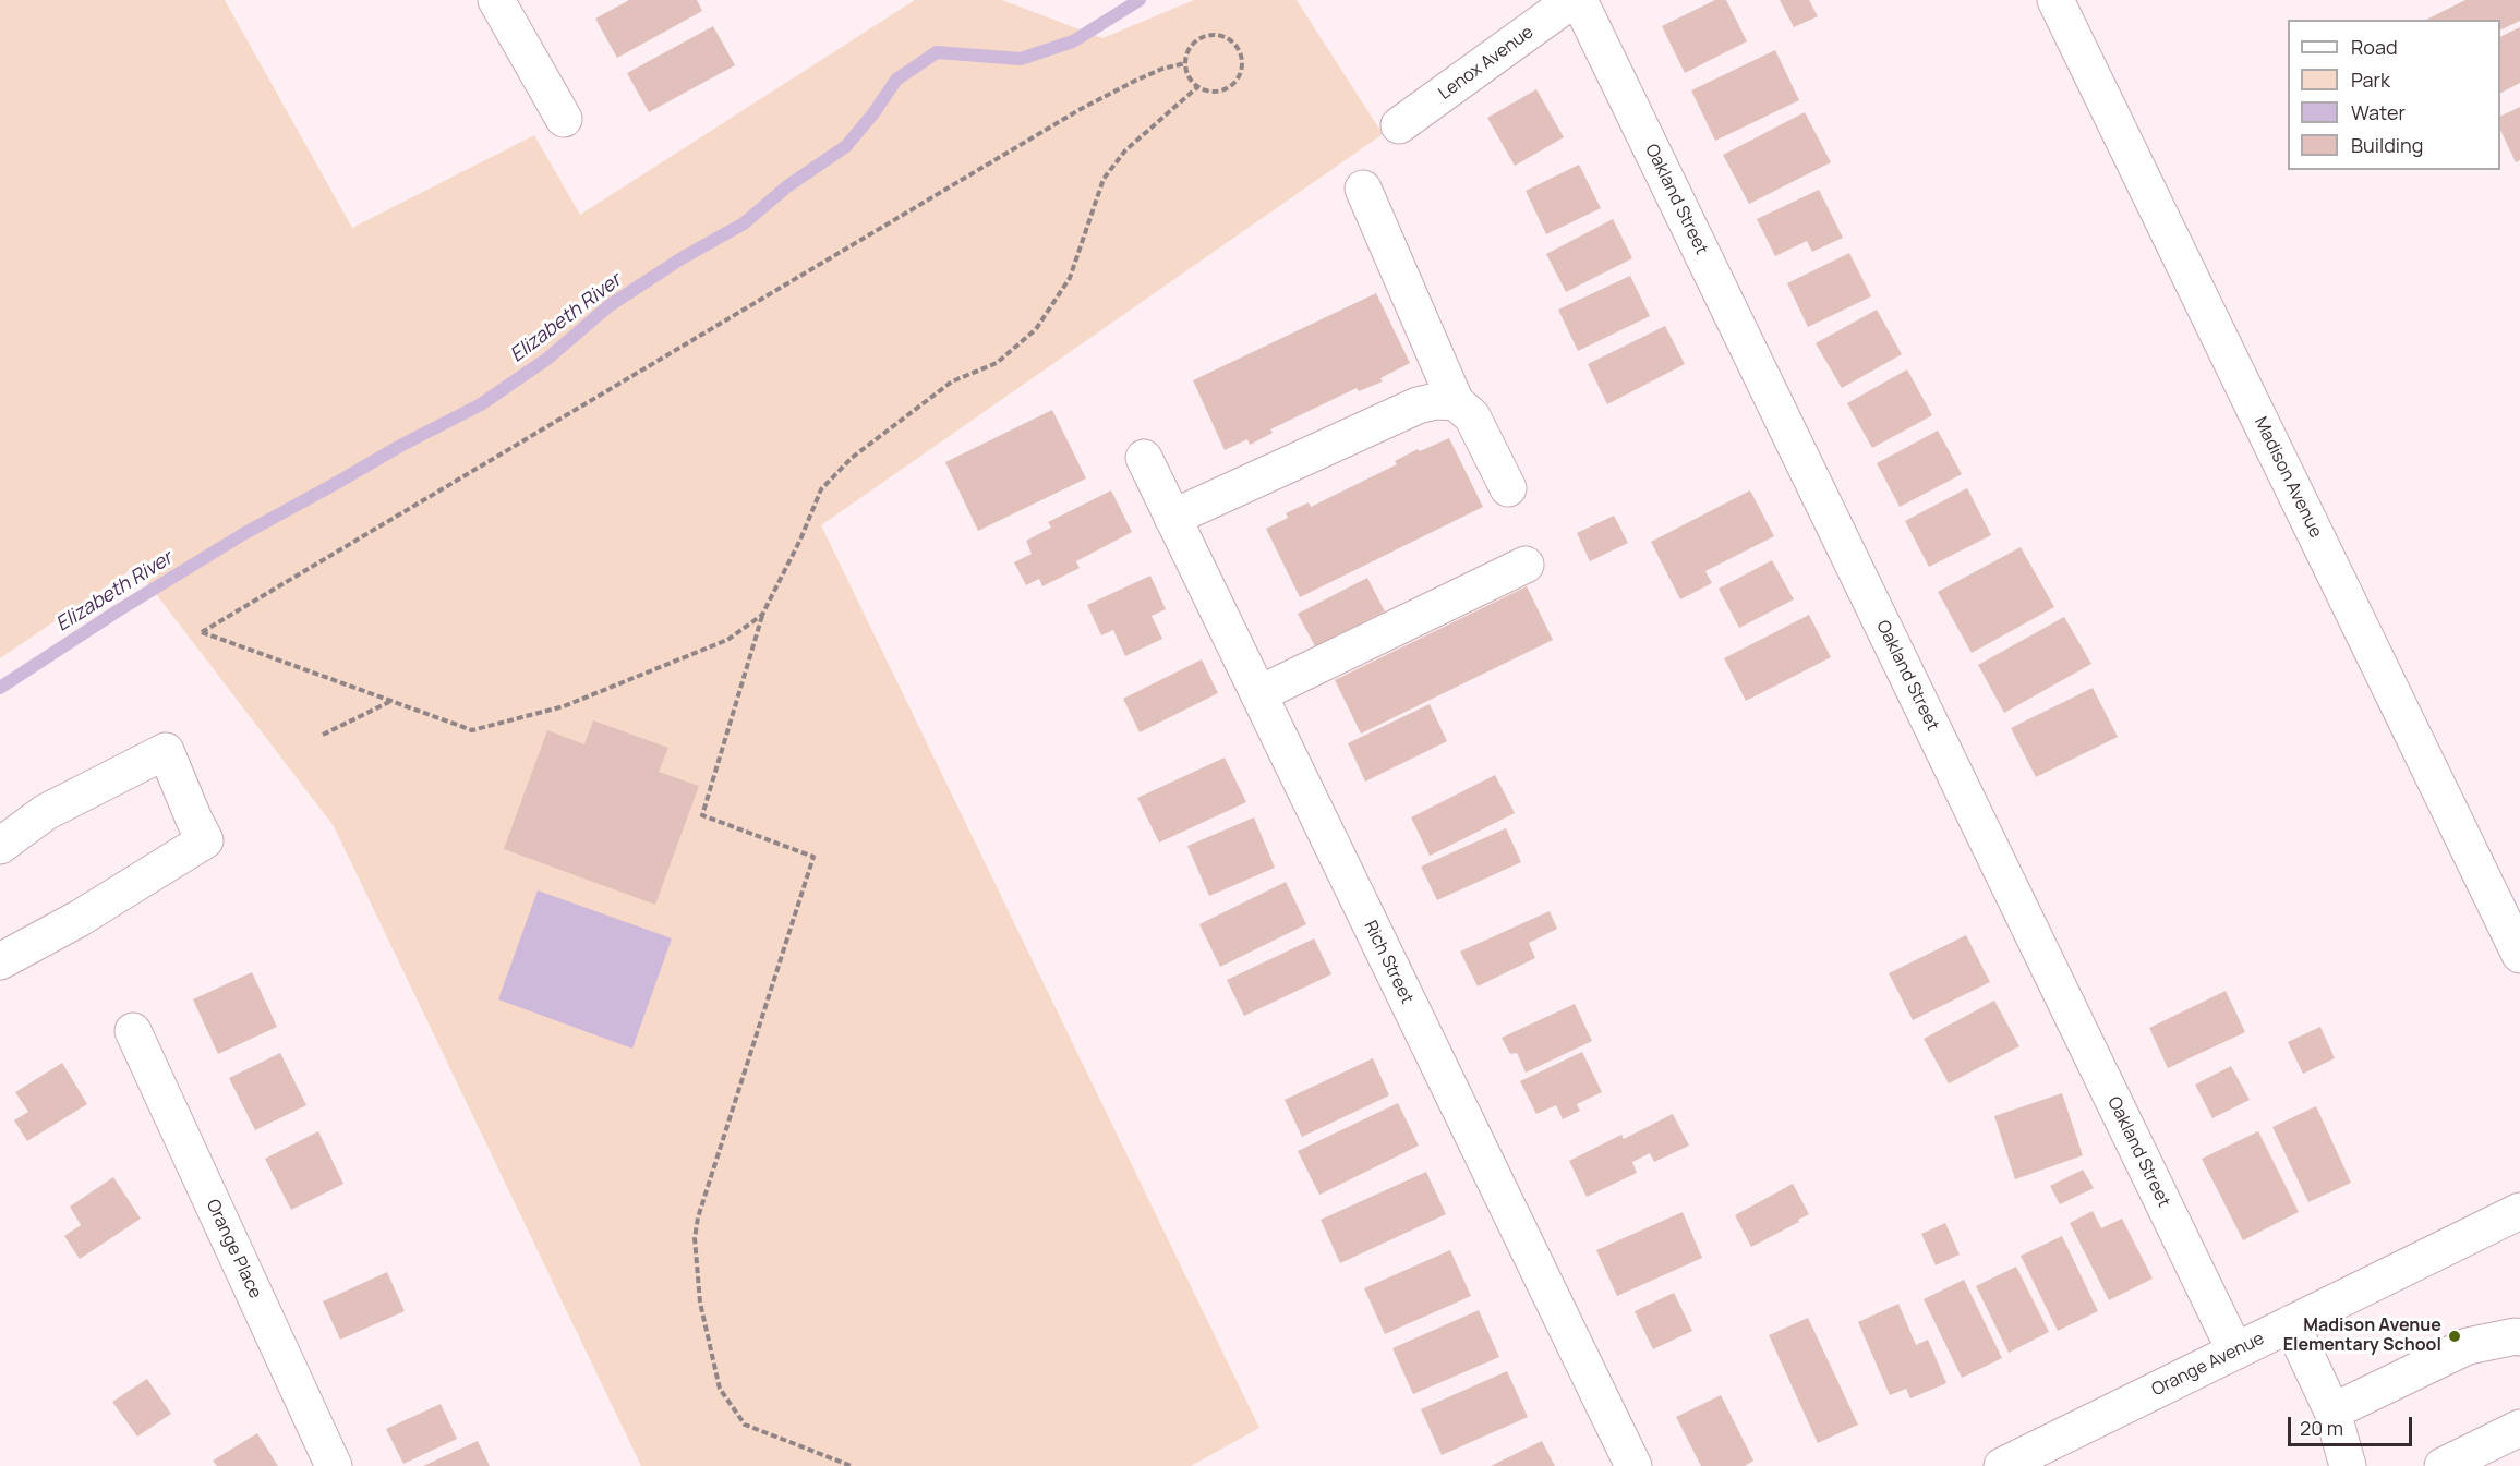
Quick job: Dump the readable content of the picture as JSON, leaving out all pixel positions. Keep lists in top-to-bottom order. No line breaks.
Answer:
{"streets":{"street":["Lenox Avenue","Oakland Street","Madison Avenue","Rich Street","Orange Place","Orange Avenue"]},"crossings":[["Oakland Street","Orange Avenue"]],"water":["Elizabeth River"],"places":["Madison Avenue Elementary School"],"legend":["Road","Park","Water","Building"],"scale_bar":"20 m"}
